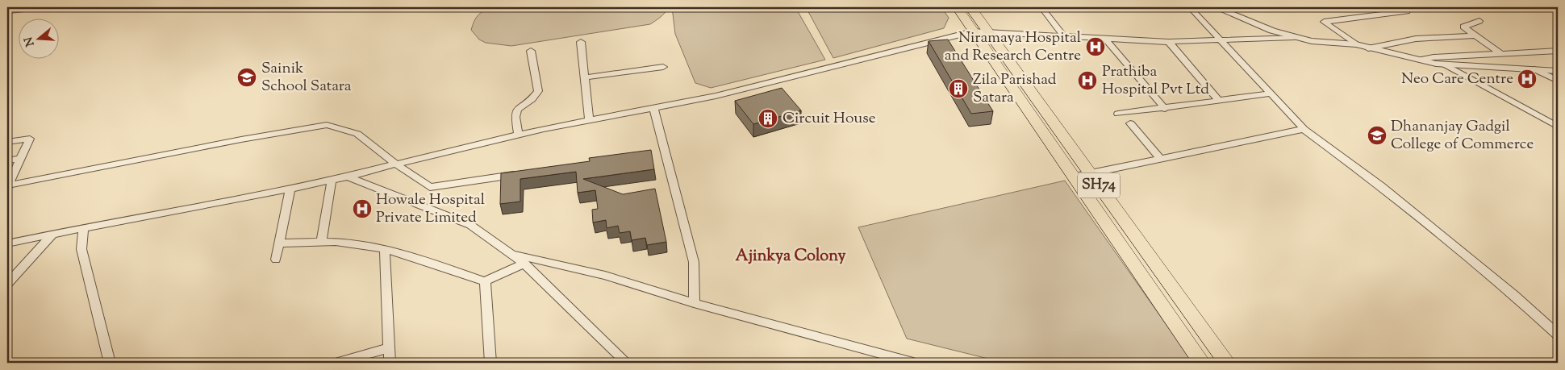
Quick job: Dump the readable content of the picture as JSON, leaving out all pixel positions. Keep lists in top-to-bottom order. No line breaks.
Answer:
{"streets":{"main road":["SH74"]},"districts":["Ajinkya Colony"],"places":{"hospital":["Niramaya Hospital and Research Centre","Neo Care Centre","Prathiba Hospital Pvt Ltd","Howale Hospital Private Limited"],"school or university":["Sainik School Satara","Dhananjay Gadgil College of Commerce"],"building":["Zila Parishad Satara","Circuit House"]},"north":"left"}
